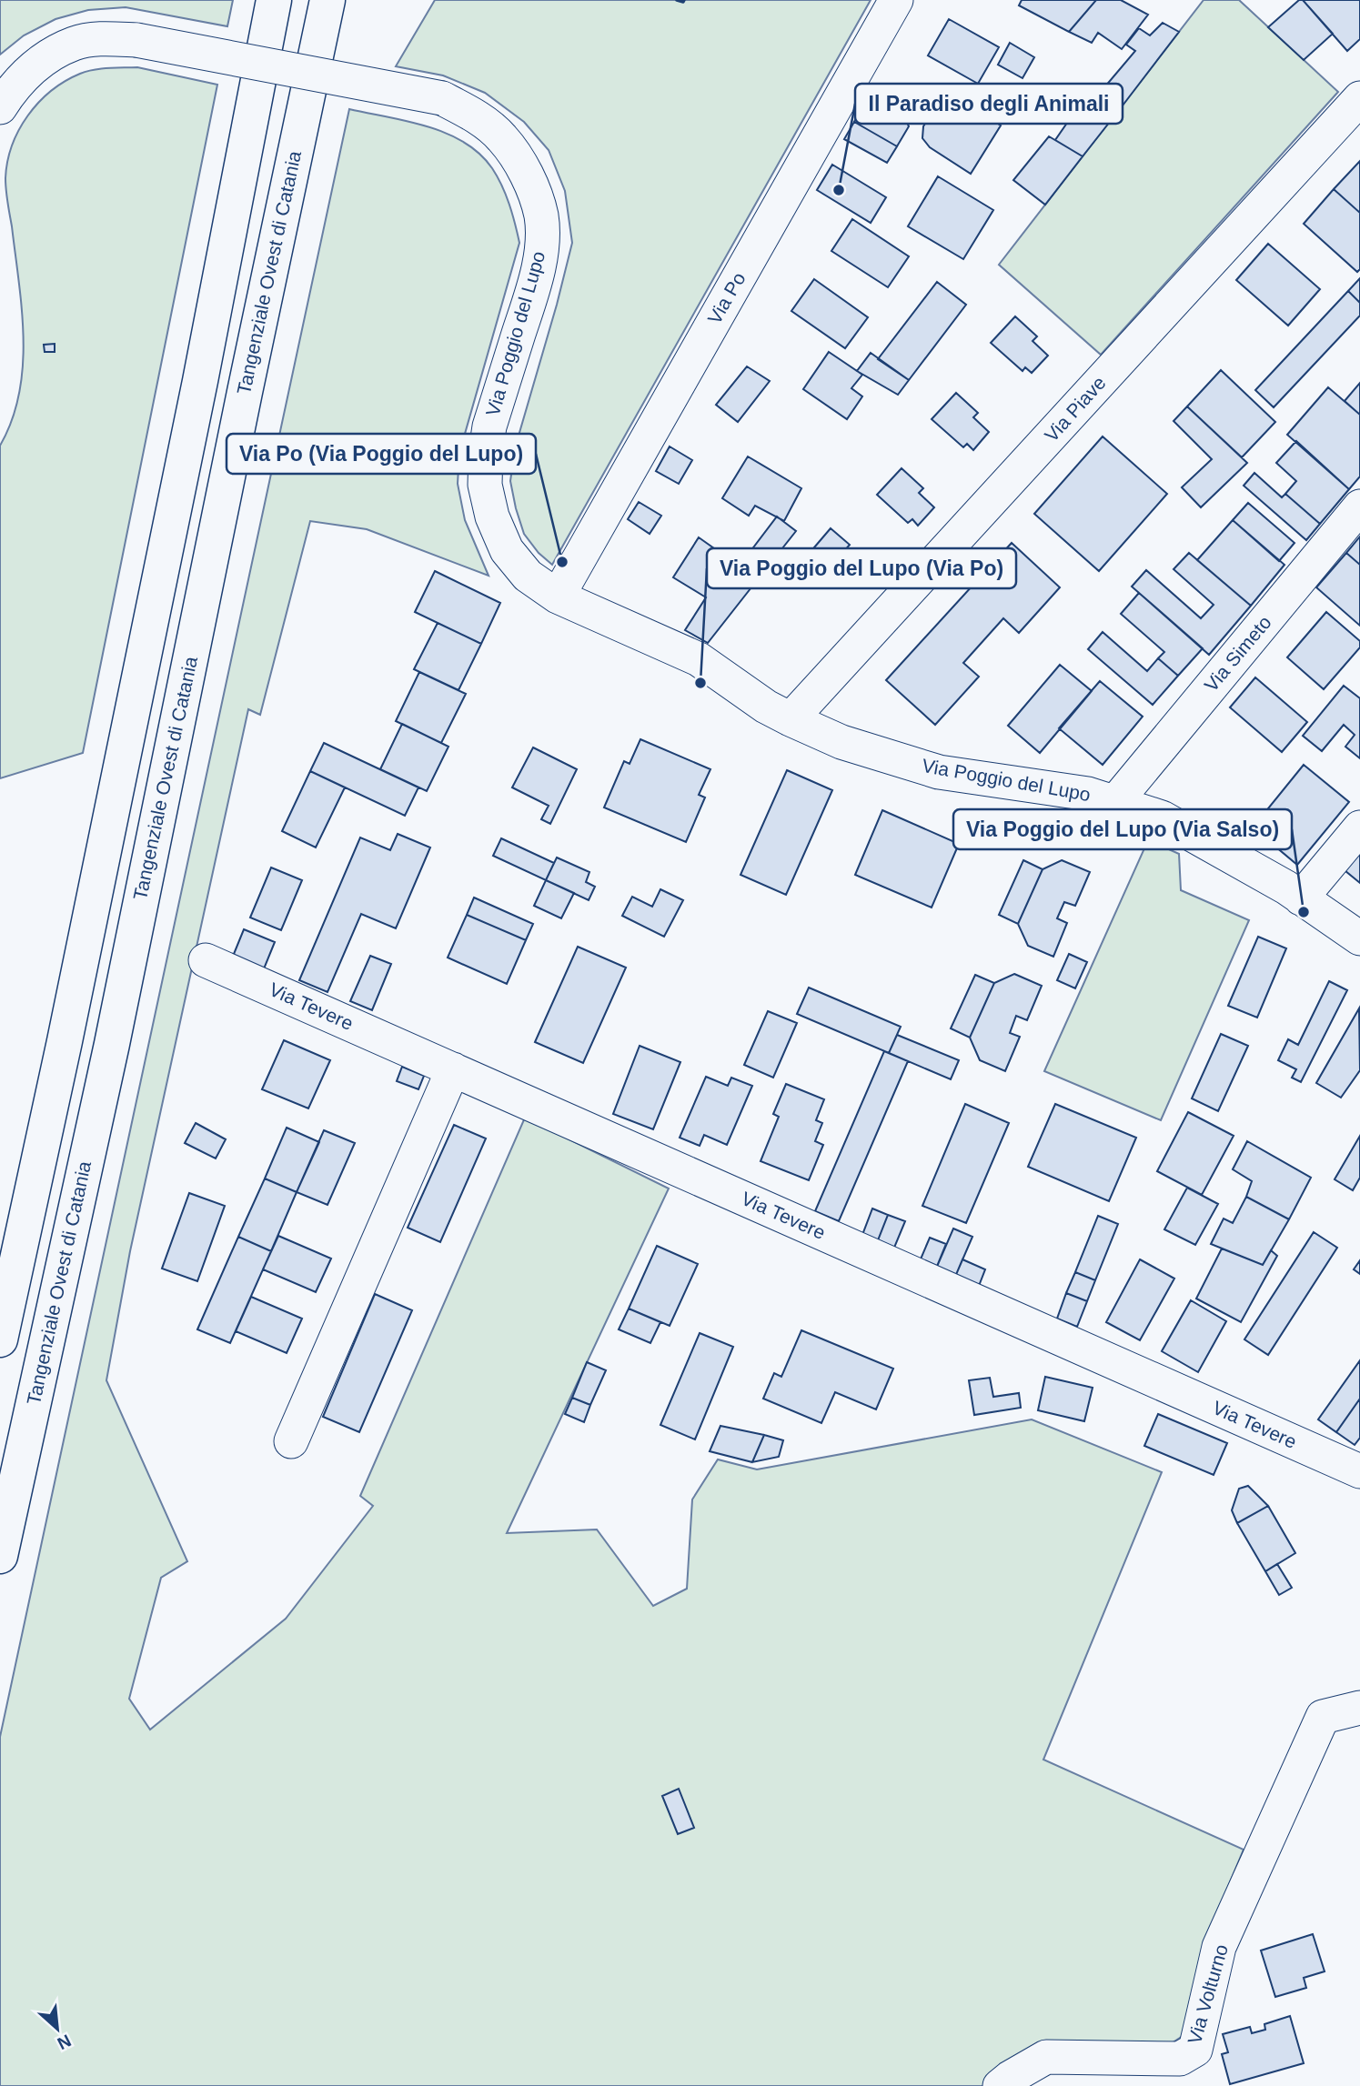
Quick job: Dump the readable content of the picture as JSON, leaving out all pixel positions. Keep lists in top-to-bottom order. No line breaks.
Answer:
{"streets":{"highway":["Tangenziale Ovest di Catania"],"street":["Via Po","Via Poggio del Lupo","Via Piave","Via Simeto","Via Tevere","Via Volturno"]},"crossings":[["Via Po","Via Poggio del Lupo"],["Via Poggio del Lupo","Via Piave"],["Via Poggio del Lupo","Via Simeto"]],"places":["Il Paradiso degli Animali","Via Po (Via Poggio del Lupo)","Via Poggio del Lupo (Via Po)","Via Poggio del Lupo (Via Salso)"],"north":"bottom right"}
